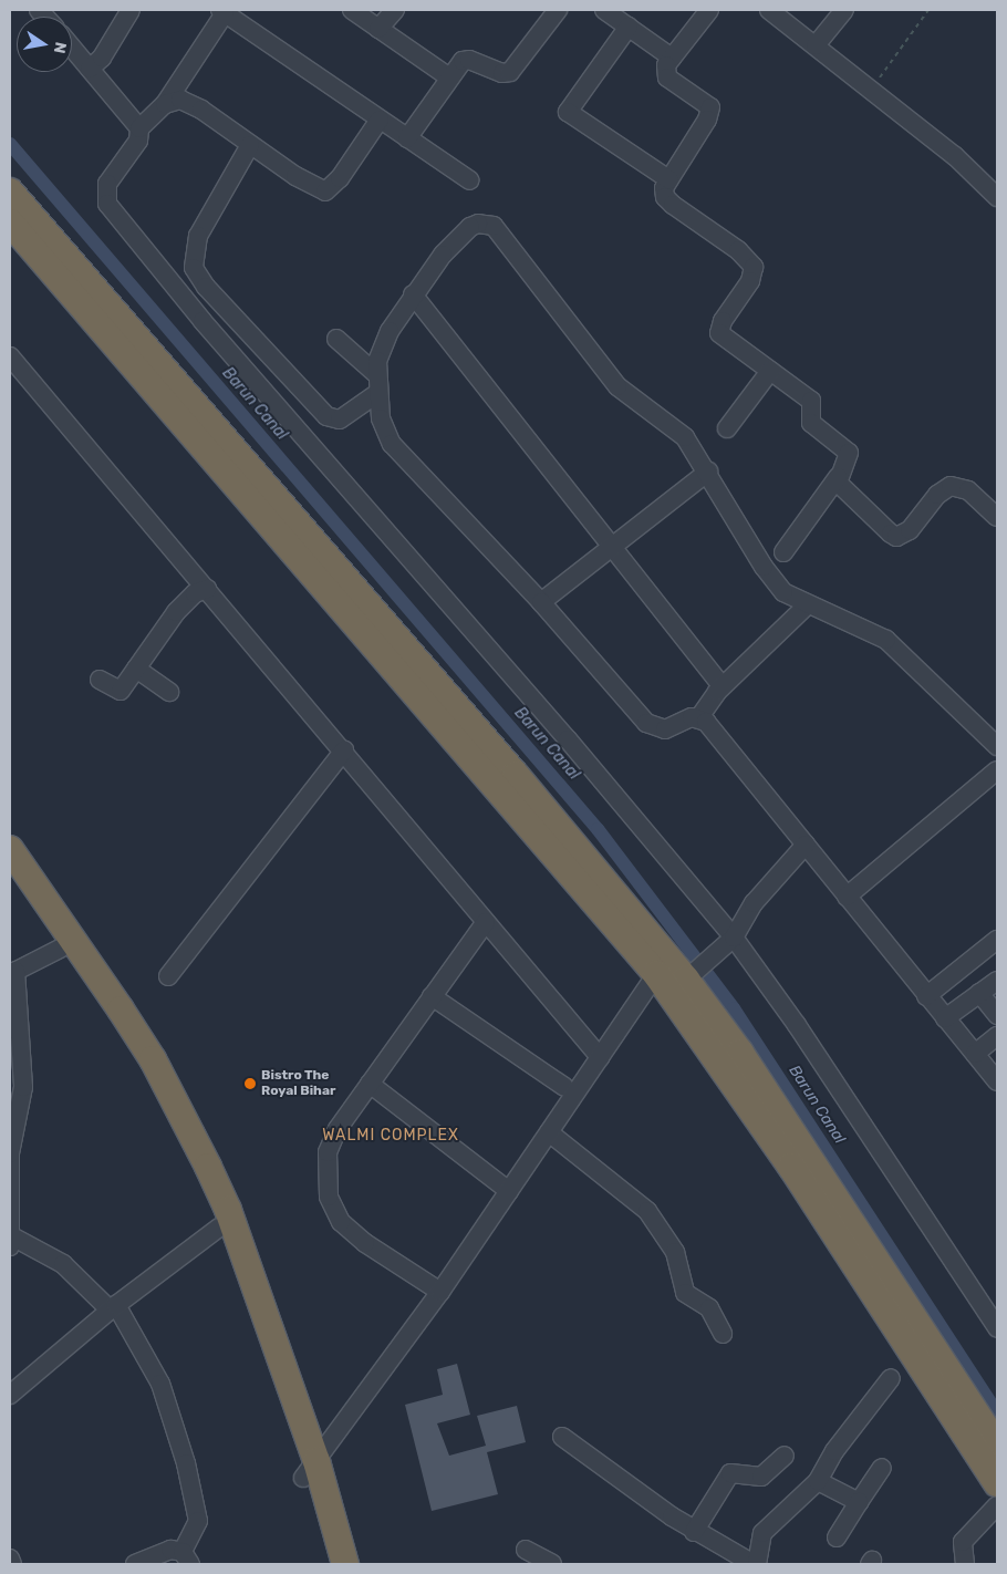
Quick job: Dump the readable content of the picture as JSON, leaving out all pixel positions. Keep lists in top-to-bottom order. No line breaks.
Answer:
{"districts":["WALMI COMPLEX"],"water":["Barun Canal"],"places":["Bistro The Royal Bihar"],"north":"right"}
